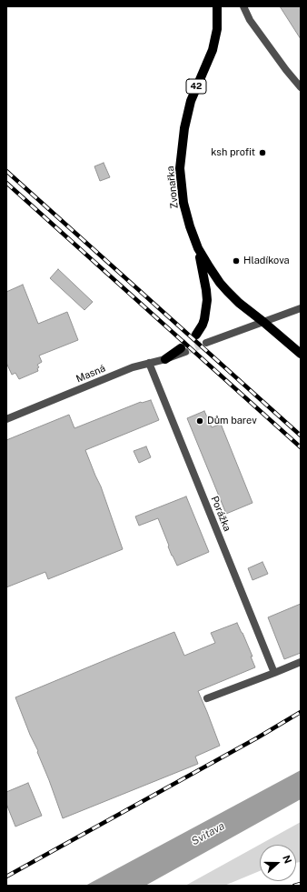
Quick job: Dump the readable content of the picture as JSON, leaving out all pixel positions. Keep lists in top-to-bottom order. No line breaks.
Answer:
{"streets":{"main road":["42","Zvonařka"],"street":["Masná","Porážka"]},"crossings":[["42","Zvonařka"],["Masná","Porážka"]],"water":["Svitava"],"places":["ksh profit","Hladíkova","Dům barev"],"north":"right"}
